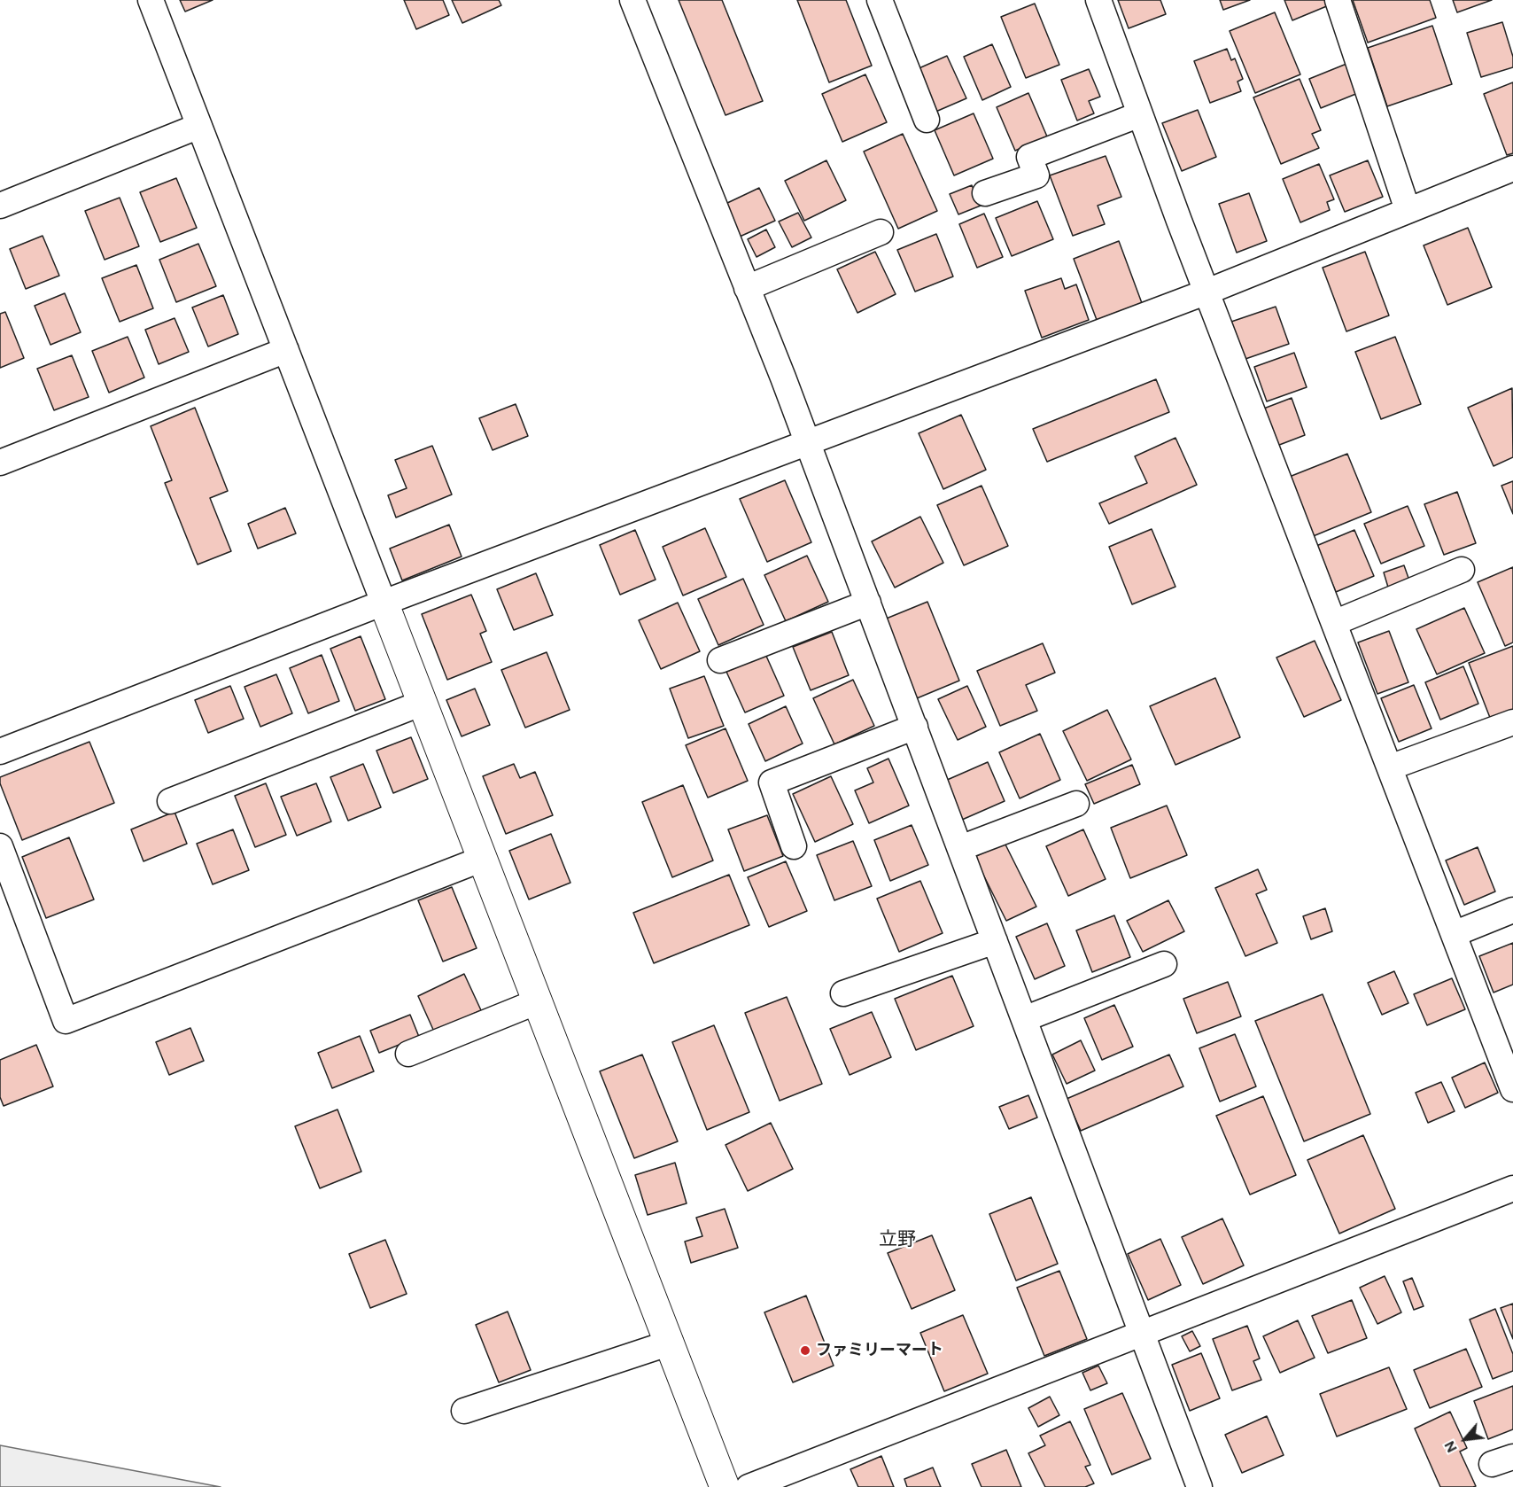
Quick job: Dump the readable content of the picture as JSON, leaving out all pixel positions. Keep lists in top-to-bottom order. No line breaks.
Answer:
{"districts":["立野"],"places":["ファミリーマート"],"north":"bottom left"}
